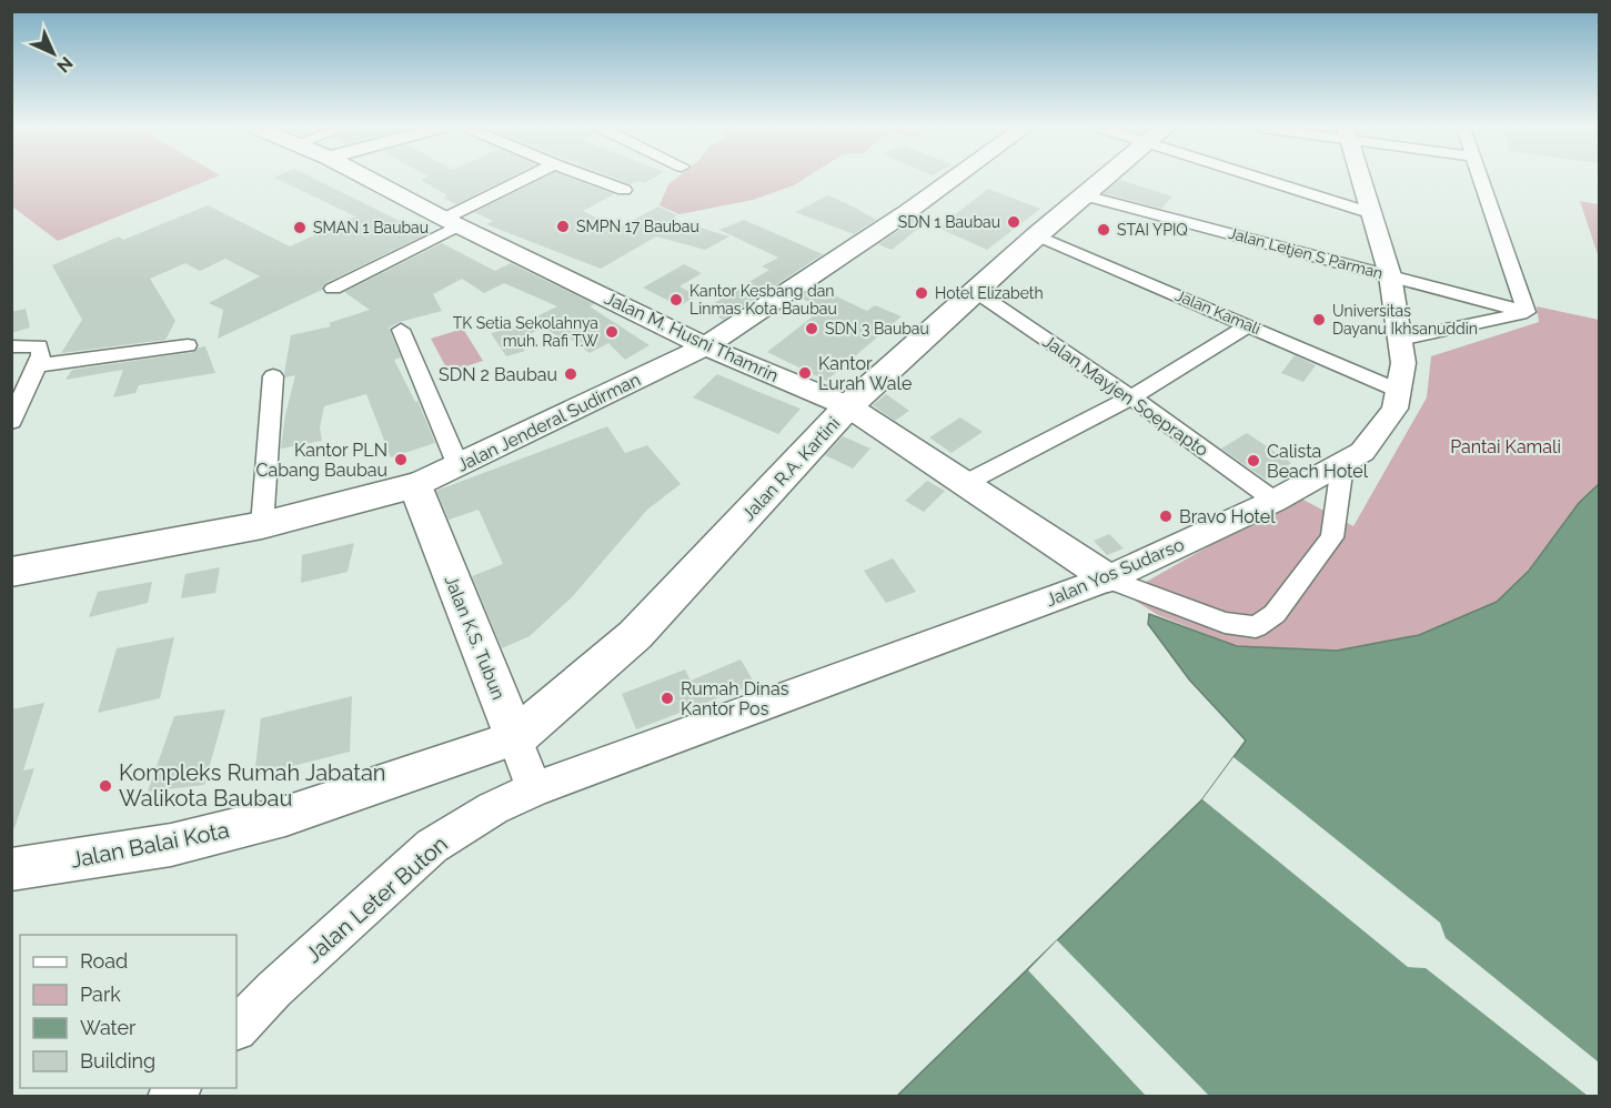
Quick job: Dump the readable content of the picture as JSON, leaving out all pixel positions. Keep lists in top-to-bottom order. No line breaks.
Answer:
{"streets":{"highway":["Jalan Jenderal Sudirman","Jalan R.A. Kartini","Jalan K.S. Tubun"],"main road":["Jalan M. Husni Thamrin","Jalan Balai Kota"],"street":["Jalan Letjen S Parman","Jalan Kamali","Jalan Mayjen Soeprapto","Jalan Yos Sudarso","Jalan Leter Buton"]},"crossings":[["Jalan Letjen S Parman","Jalan R.A. Kartini"],["Jalan Letjen S Parman","Jalan Yos Sudarso"],["Jalan Kamali","Jalan R.A. Kartini"],["Jalan Kamali","Jalan Yos Sudarso"],["Jalan M. Husni Thamrin","Jalan Jenderal Sudirman"],["Jalan M. Husni Thamrin","Jalan R.A. Kartini"],["Jalan M. Husni Thamrin","Jalan Yos Sudarso"],["Jalan Mayjen Soeprapto","Jalan R.A. Kartini"],["Jalan Mayjen Soeprapto","Jalan Yos Sudarso"],["Jalan Jenderal Sudirman","Jalan K.S. Tubun"],["Jalan R.A. Kartini","Jalan K.S. Tubun"],["Jalan R.A. Kartini","Jalan Balai Kota"],["Jalan Yos Sudarso","Jalan K.S. Tubun"],["Jalan Yos Sudarso","Jalan Leter Buton"],["Jalan K.S. Tubun","Jalan Balai Kota"],["Jalan K.S. Tubun","Jalan Leter Buton"]],"parks":["Pantai Kamali"],"places":["SDN 1 Baubau","SMPN 17 Baubau","SMAN 1 Baubau","STAI YPIQ","Hotel Elizabeth","Kantor Kesbang dan Linmas Kota Baubau","Universitas Dayanu Ikhsanuddin","SDN 3 Baubau","TK Setia Sekolahnya muh. Rafi T.W","Kantor Lurah Wale","SDN 2 Baubau","Kantor PLN Cabang Baubau","Calista Beach Hotel","Bravo Hotel","Rumah Dinas Kantor Pos","Kompleks Rumah Jabatan Walikota Baubau"],"legend":["Road","Park","Water","Building"],"north":"bottom right"}
